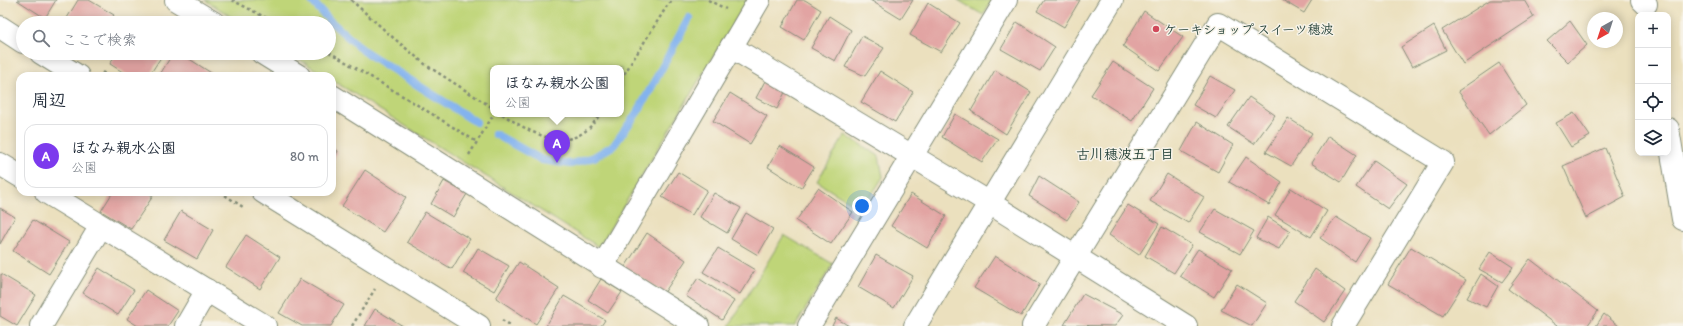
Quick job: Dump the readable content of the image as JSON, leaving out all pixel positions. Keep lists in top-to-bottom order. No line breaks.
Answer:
{"districts":["古川穂波五丁目"],"places":["ケーキショップ スイーツ穂波"],"north":"bottom left","page":{"map_buttons":["+","−"],"search":"ここで検索","popup":["ほなみ親水公園","公園"],"heading":"周辺","list":[{"mark":"A","name":"ほなみ親水公園","note":"公園","value":"80 m"}],"pins":"A"}}
